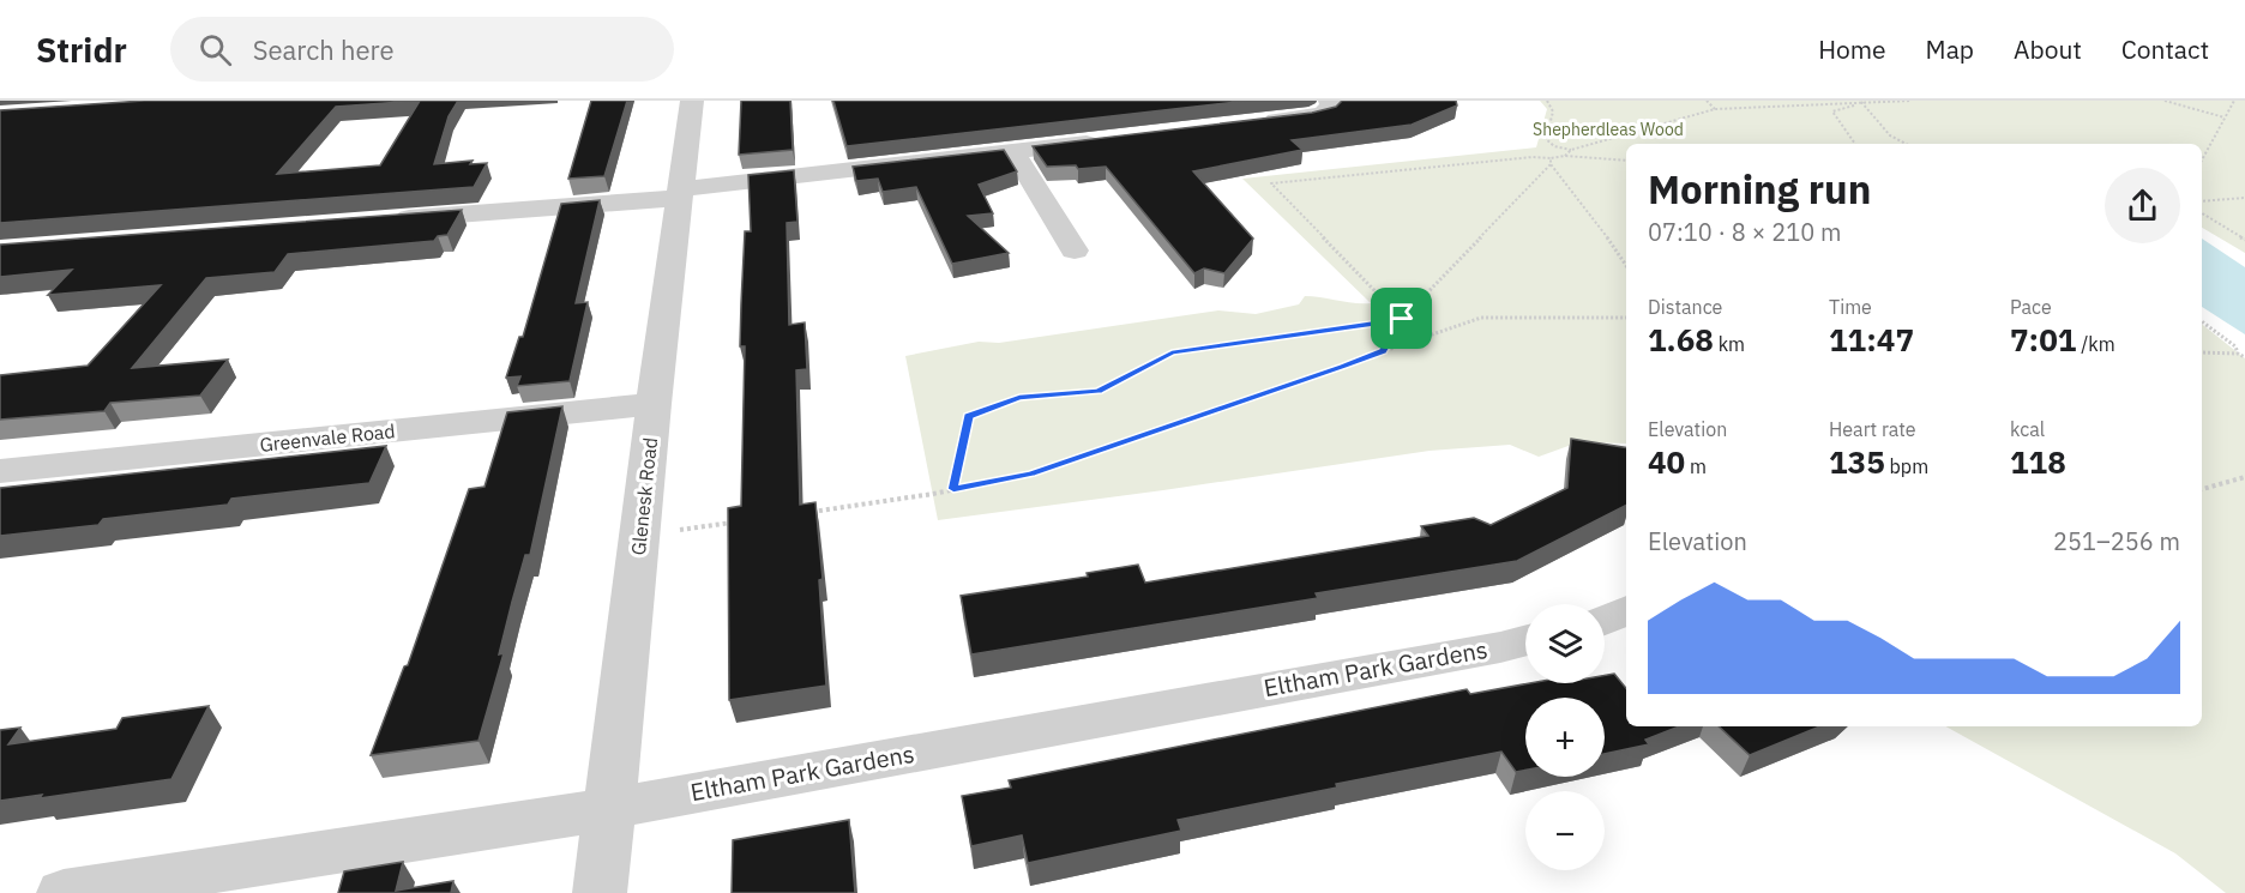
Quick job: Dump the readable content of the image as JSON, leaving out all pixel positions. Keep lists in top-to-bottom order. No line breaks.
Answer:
{"streets":{"street":["Greenvale Road","Glenesk Road","Eltham Park Gardens"]},"crossings":[["Greenvale Road","Glenesk Road"],["Glenesk Road","Eltham Park Gardens"]],"parks":["Shepherdleas Wood"],"page":{"header":"Stridr","search":"Search here","nav":["Home","Map","About","Contact"],"heading":["Morning run","07:10 · 8 × 210 m"],"stats":[["Distance","1.68 km"],["Time","11:47"],["Pace","7:01 /km"],["Elevation","40 m"],["Heart rate","135 bpm"],["kcal","118"]],"chart":["Elevation","251–256 m"],"map_buttons":["+","−"]}}
